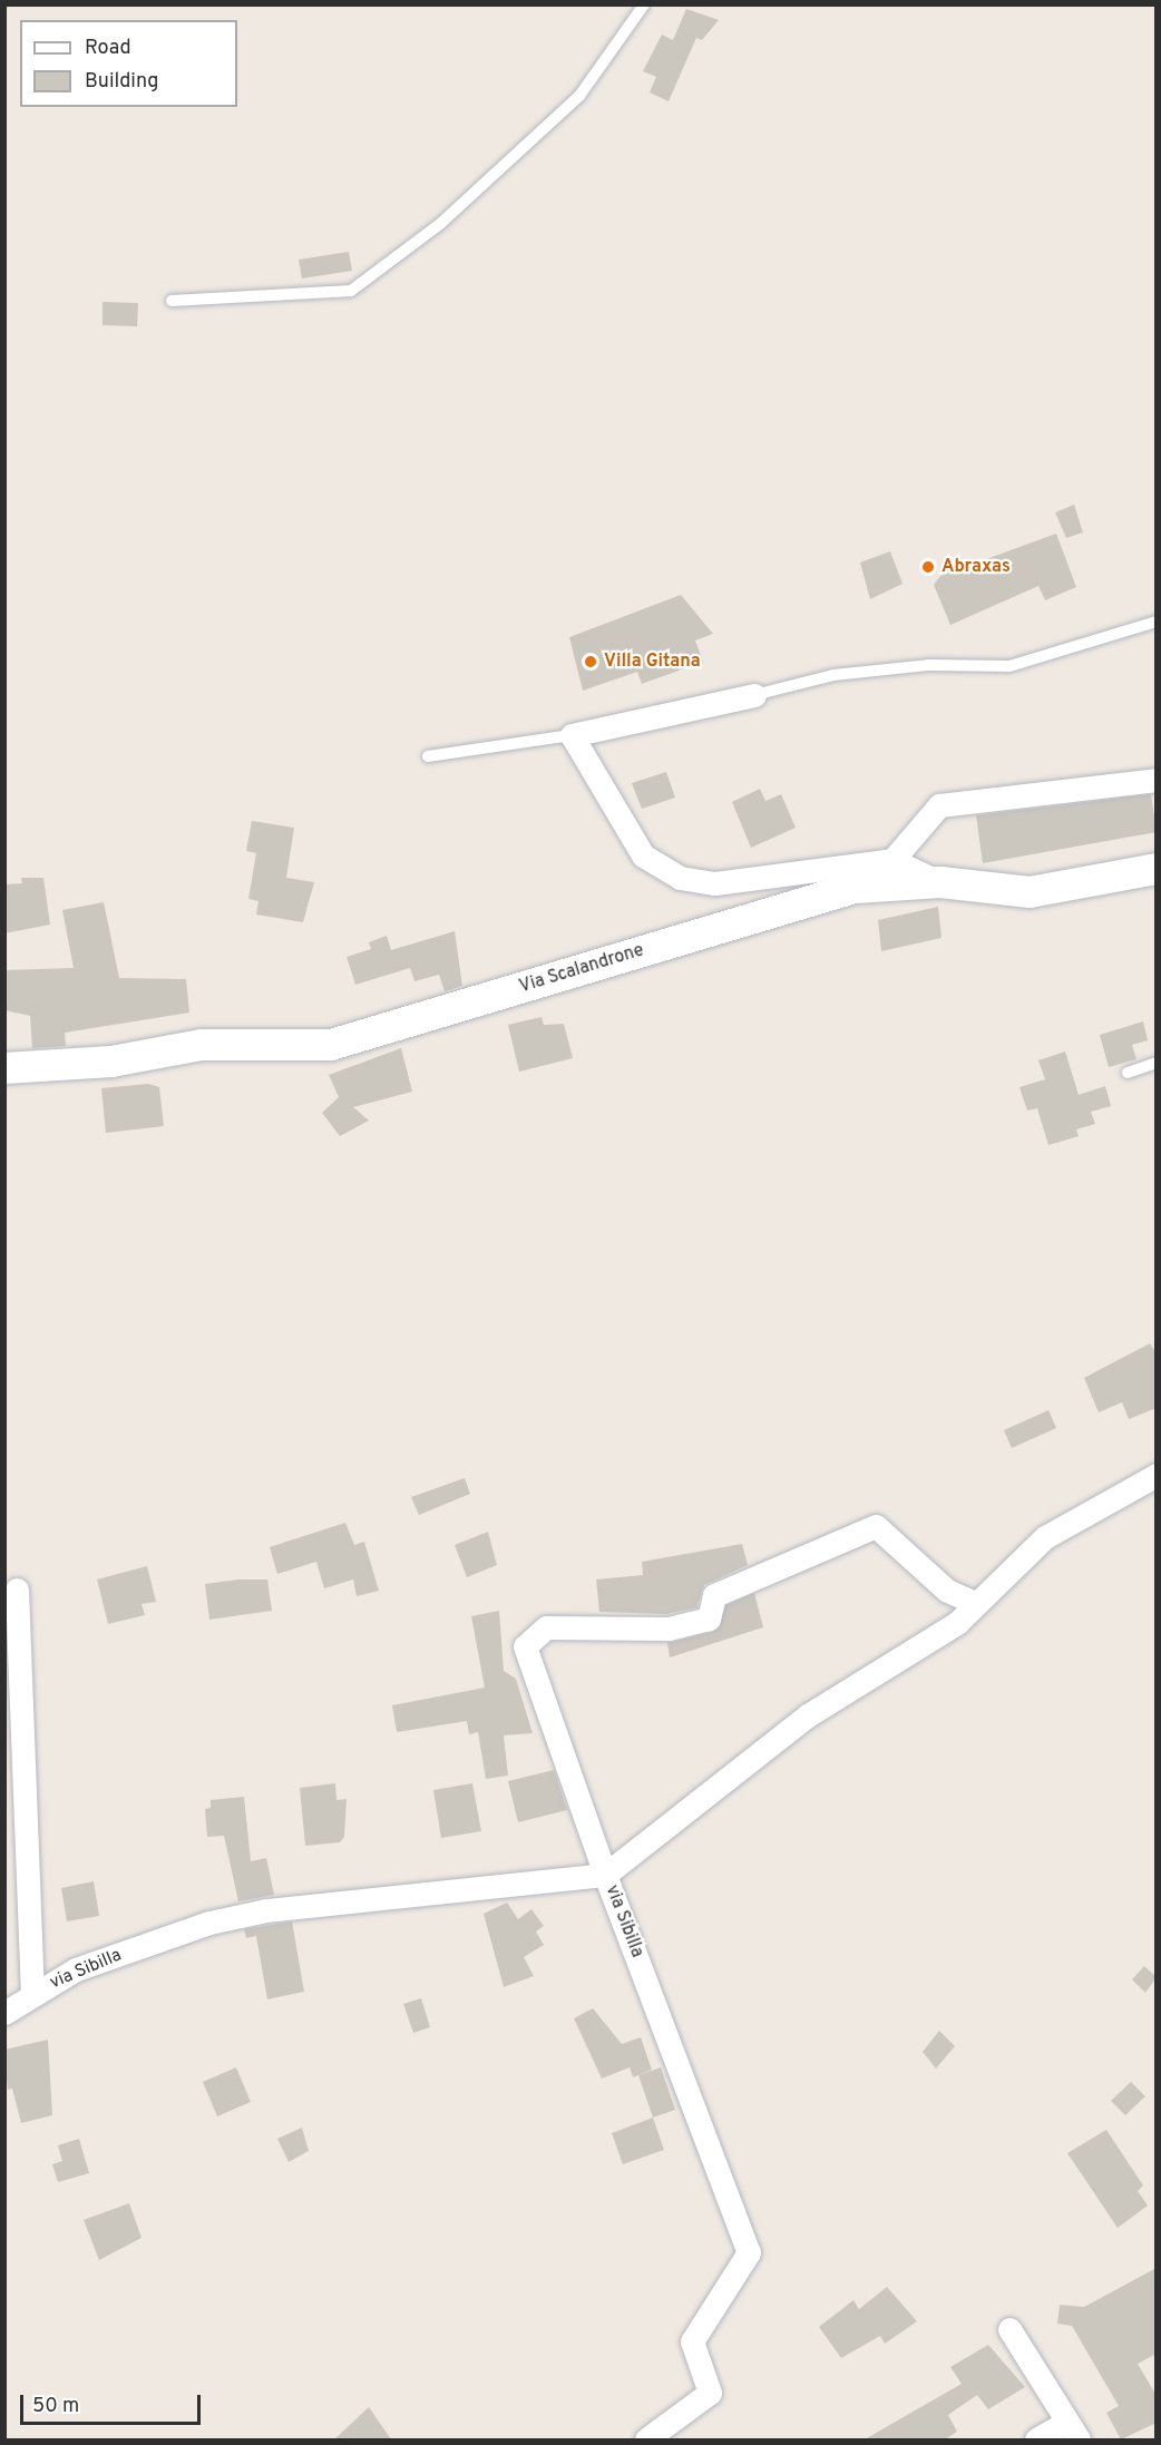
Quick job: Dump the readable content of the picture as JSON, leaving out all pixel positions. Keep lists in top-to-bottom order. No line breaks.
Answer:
{"streets":{"street":["Via Scalandrone","via Sibilla"]},"places":["Abraxas","Villa Gitana"],"legend":["Road","Building"],"scale_bar":"50 m"}
